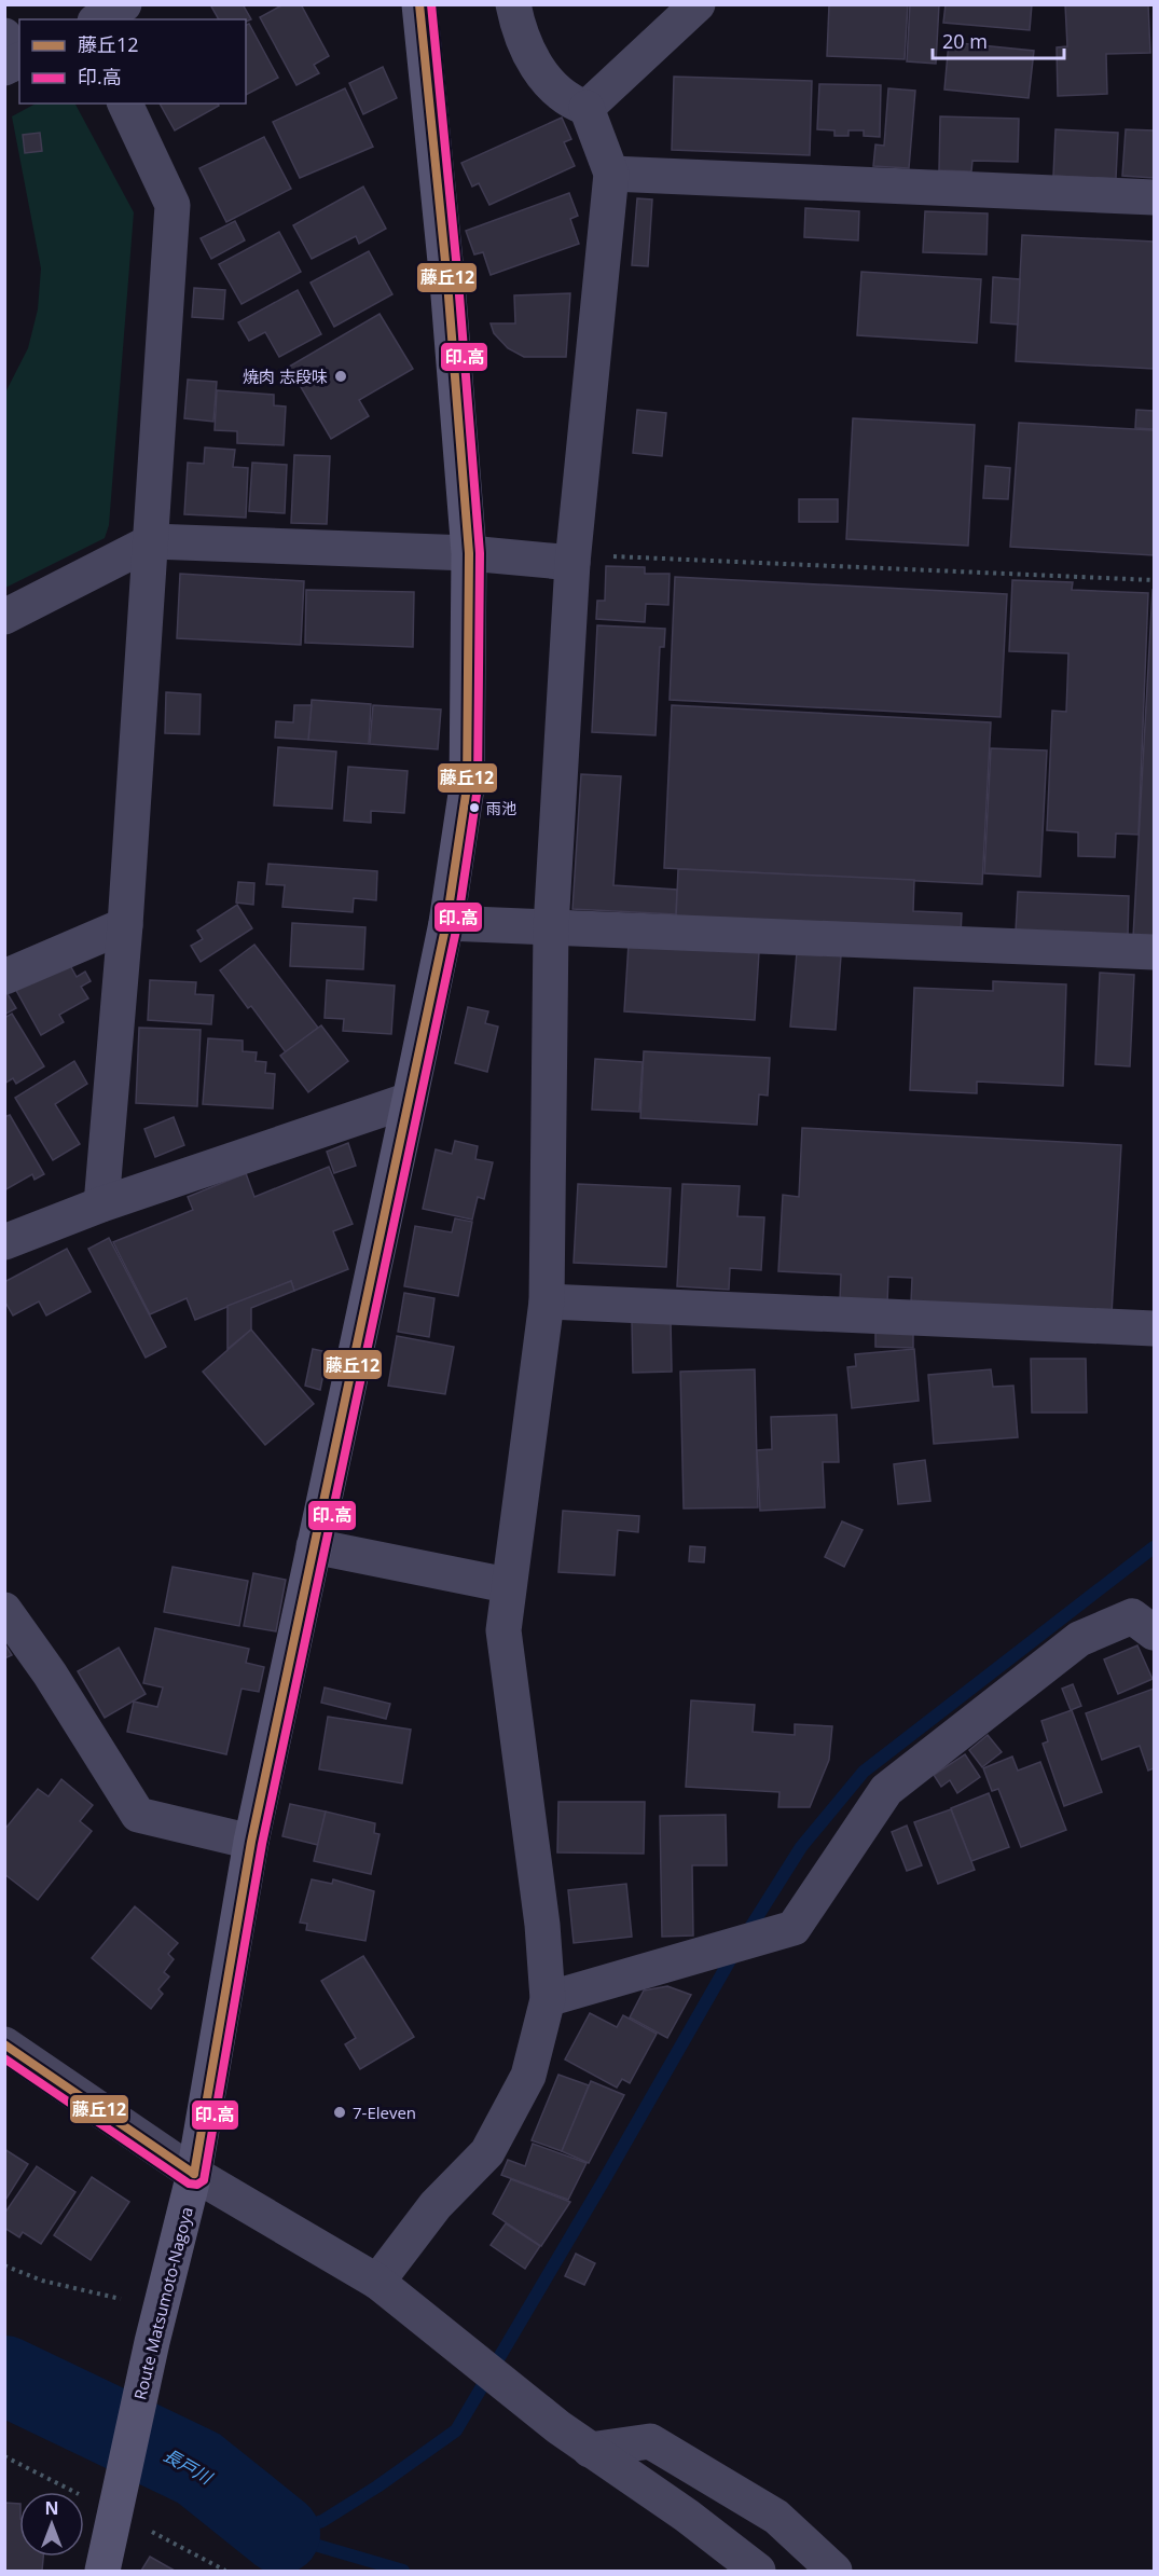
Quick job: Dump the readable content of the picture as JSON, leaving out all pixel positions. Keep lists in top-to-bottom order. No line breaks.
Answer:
{"streets":{"main road":["Route Matsumoto-Nagoya"]},"water":["長戸川"],"places":["焼肉 志段味","雨池","7-Eleven"],"lines":["transit line 藤丘12","transit line 印.高"],"legend":["藤丘12","印.高"],"scale_bar":"20 m","north":"top"}
